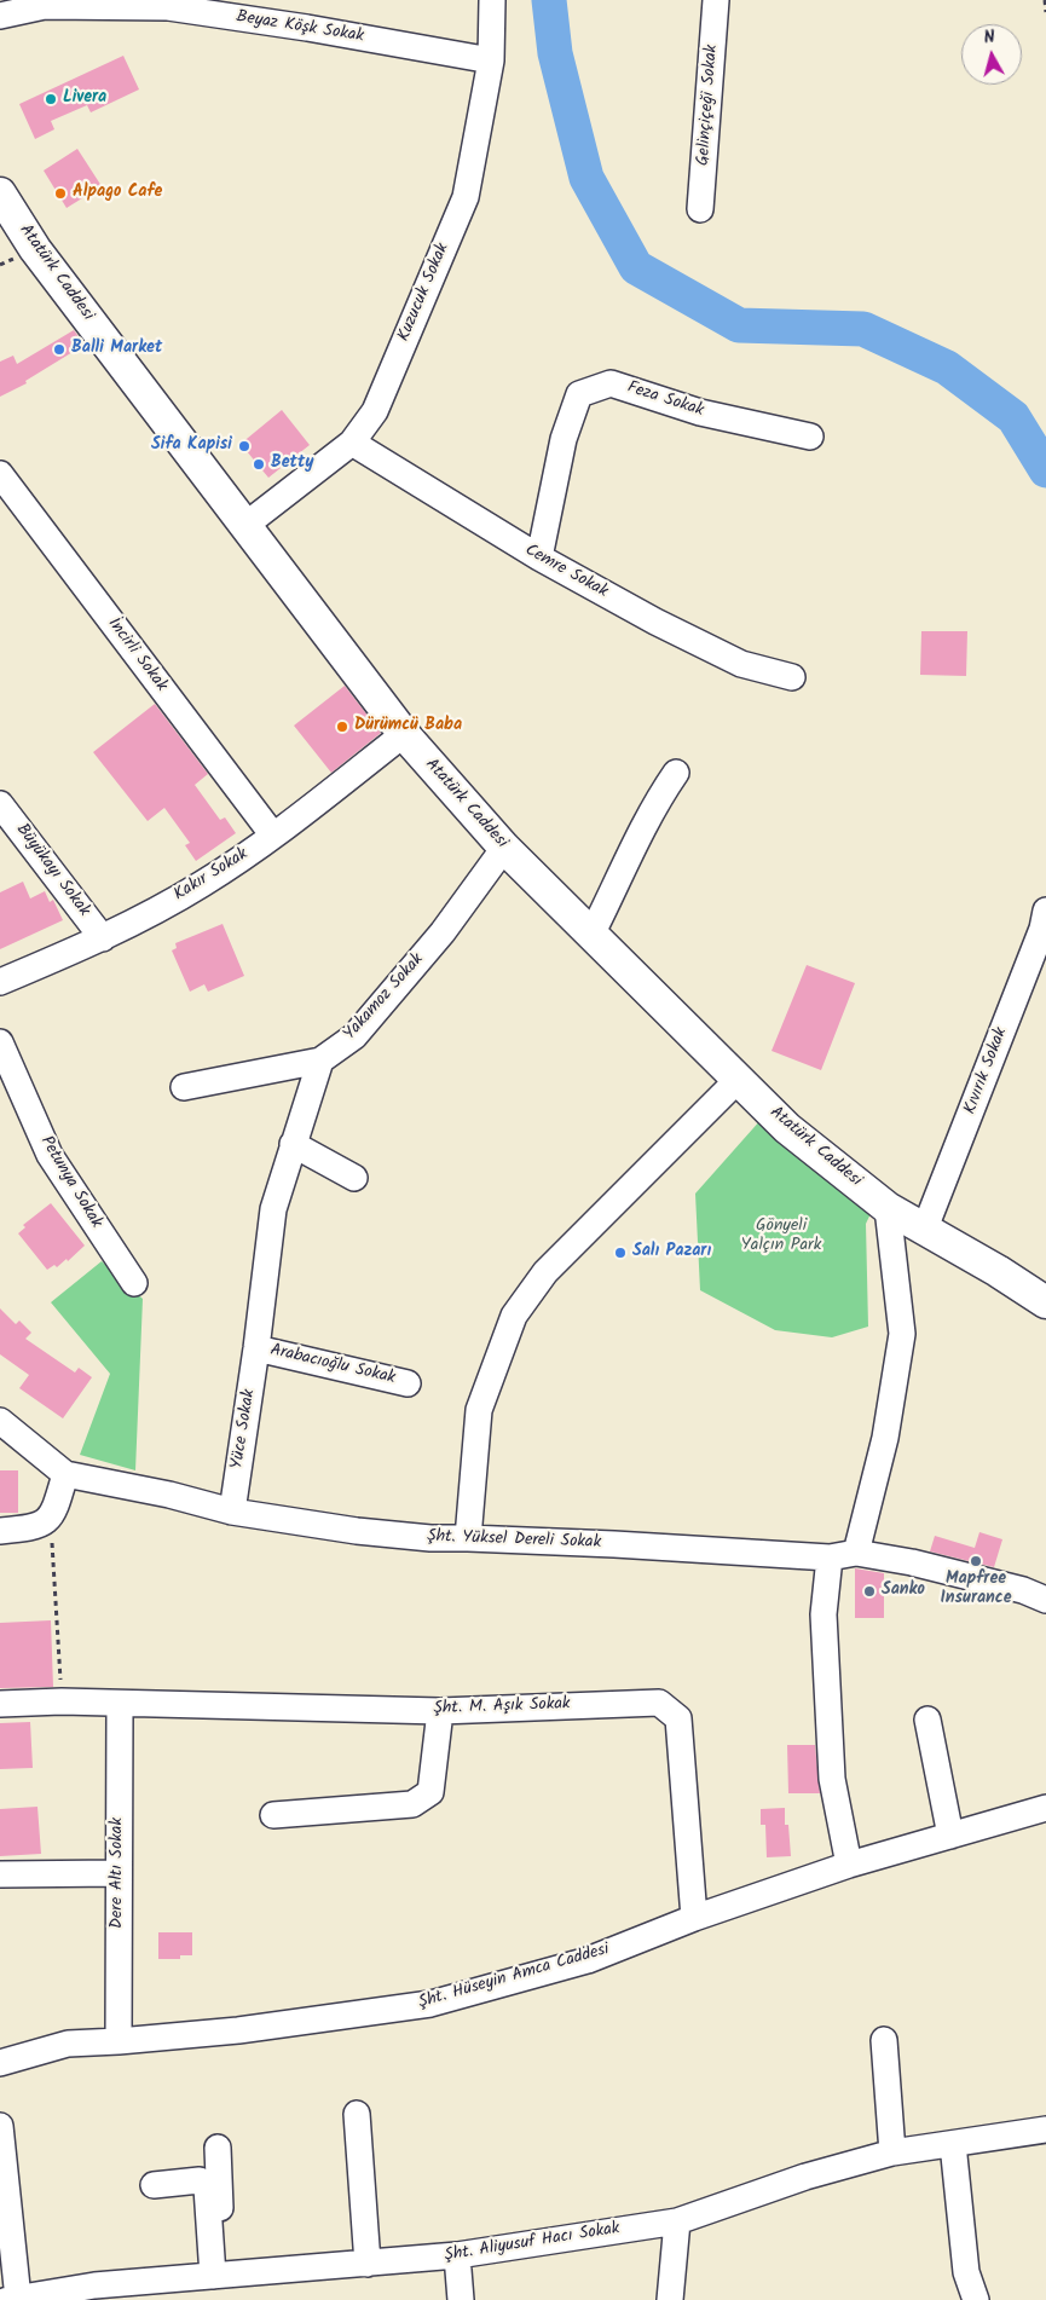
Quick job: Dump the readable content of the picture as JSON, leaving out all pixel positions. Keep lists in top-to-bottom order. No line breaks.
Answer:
{"streets":{"main road":["Atatürk Caddesi"],"street":["Beyaz Köşk Sokak","Gelinçiçeği Sokak","Kuzucuk Sokak","Feza Sokak","Cemre Sokak","İncirli Sokak","Büyükayı Sokak","Kakır Sokak","Yakamoz Sokak","Kıvırık Sokak","Petunya Sokak","Arabacıoğlu Sokak","Yüce Sokak","Şht. Yüksel Dereli Sokak","Şht. M. Aşık Sokak","Dere Altı Sokak","Şht. Hüseyin Amca Caddesi","Şht. Aliyusuf Hacı Sokak"]},"crossings":[["Beyaz Köşk Sokak","Kuzucuk Sokak"],["Atatürk Caddesi","Kuzucuk Sokak"],["Atatürk Caddesi","Kakır Sokak"],["Atatürk Caddesi","Yakamoz Sokak"],["Atatürk Caddesi","Kıvırık Sokak"],["Kuzucuk Sokak","Cemre Sokak"],["Feza Sokak","Cemre Sokak"],["İncirli Sokak","Kakır Sokak"],["Büyükayı Sokak","Kakır Sokak"],["Arabacıoğlu Sokak","Yüce Sokak"],["Yüce Sokak","Şht. Yüksel Dereli Sokak"],["Şht. M. Aşık Sokak","Dere Altı Sokak"],["Şht. M. Aşık Sokak","Şht. Hüseyin Amca Caddesi"],["Dere Altı Sokak","Şht. Hüseyin Amca Caddesi"]],"parks":["Gönyeli Yalçın Park"],"places":["Livera","Alpago Cafe","Balli Market","Sifa Kapisi","Betty","Dürümcü Baba","Salı Pazarı","Mapfree Insurance","Sanko"],"north":"top"}
